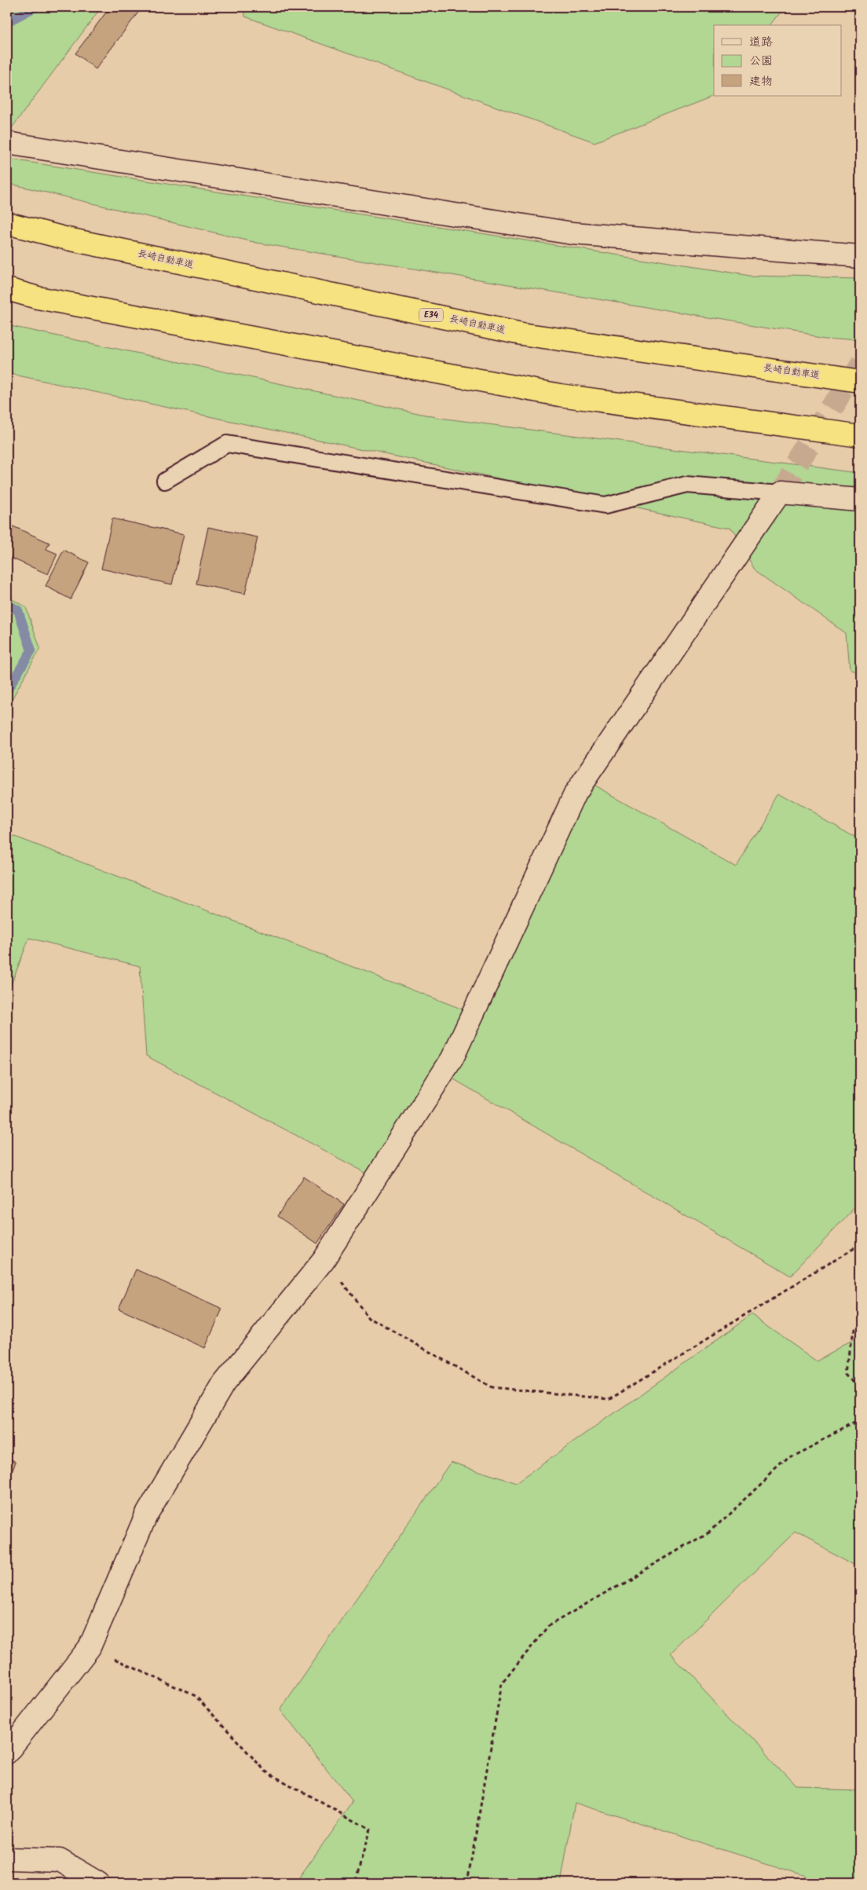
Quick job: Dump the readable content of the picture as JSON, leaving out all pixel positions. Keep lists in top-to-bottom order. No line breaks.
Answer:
{"streets":{"highway":["長崎自動車道","E34"]},"legend":["道路","公園","建物"]}
